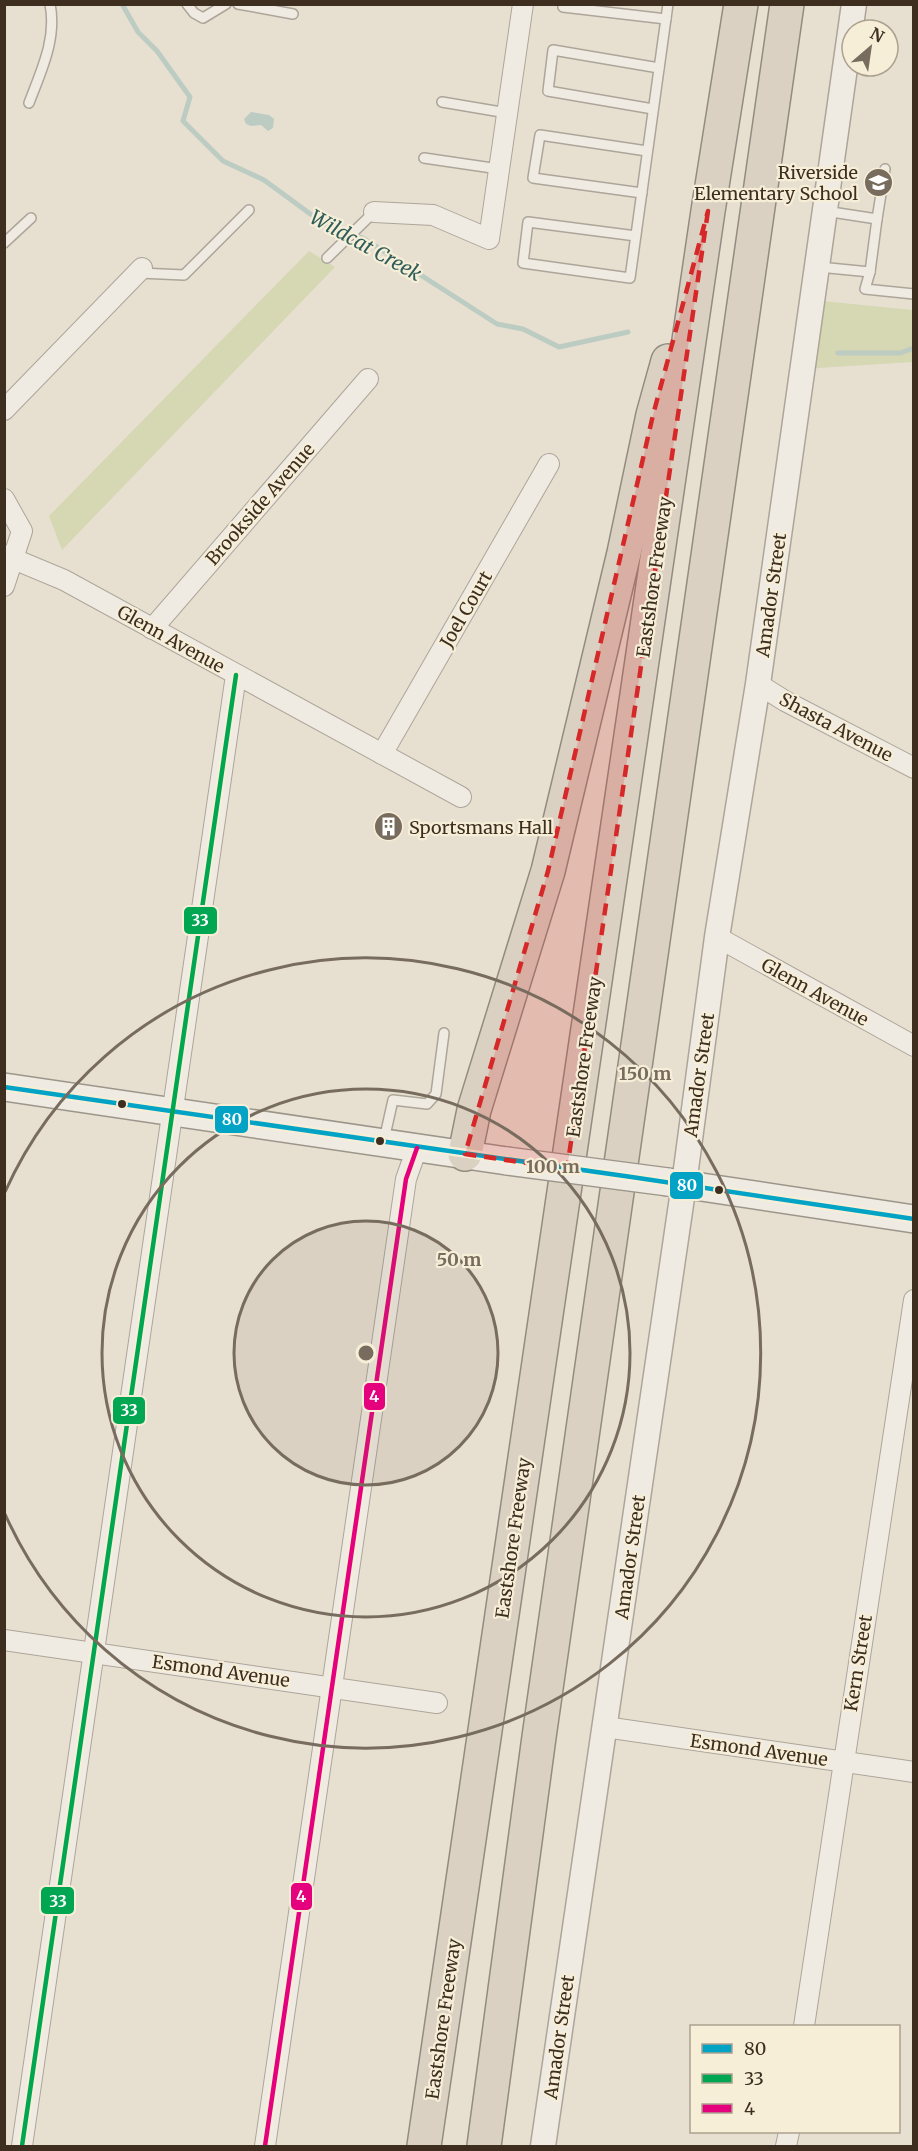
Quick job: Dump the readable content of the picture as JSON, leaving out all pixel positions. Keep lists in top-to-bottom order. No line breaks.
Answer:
{"streets":{"highway":["Eastshore Freeway"],"street":["Brookside Avenue","Amador Street","Joel Court","Glenn Avenue","Shasta Avenue","Kern Street","Esmond Avenue"]},"crossings":[["Brookside Avenue","Glenn Avenue"],["Amador Street","Glenn Avenue"],["Amador Street","Shasta Avenue"],["Amador Street","Esmond Avenue"],["Joel Court","Glenn Avenue"],["Kern Street","Esmond Avenue"]],"water":["Wildcat Creek"],"places":{"school or university":["Riverside Elementary School"],"building":["Sportsmans Hall"]},"lines":["transit line 33","transit line 80","transit line 4"],"legend":["80","33","4"],"north":"top right","rings":["150 m","100 m","50 m"]}
